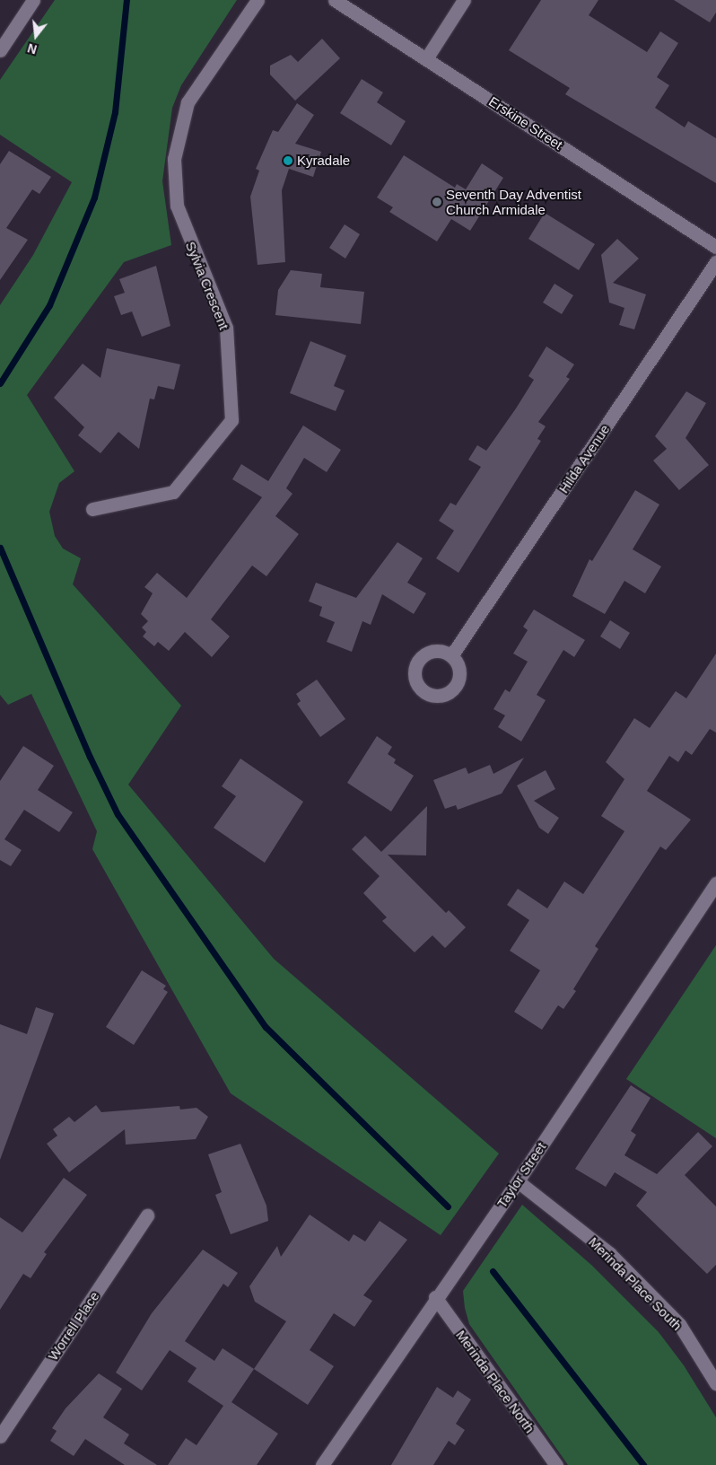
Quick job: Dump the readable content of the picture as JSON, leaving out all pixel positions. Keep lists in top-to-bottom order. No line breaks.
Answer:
{"streets":{"street":["Erskine Street","Sylvia Crescent","Hilda Avenue","Taylor Street","Merinda Place South","Worrell Place","Merinda Place North"]},"crossings":[["Taylor Street","Merinda Place South"],["Taylor Street","Merinda Place North"]],"places":["Kyradale","Seventh Day Adventist Church Armidale"],"north":"bottom"}
